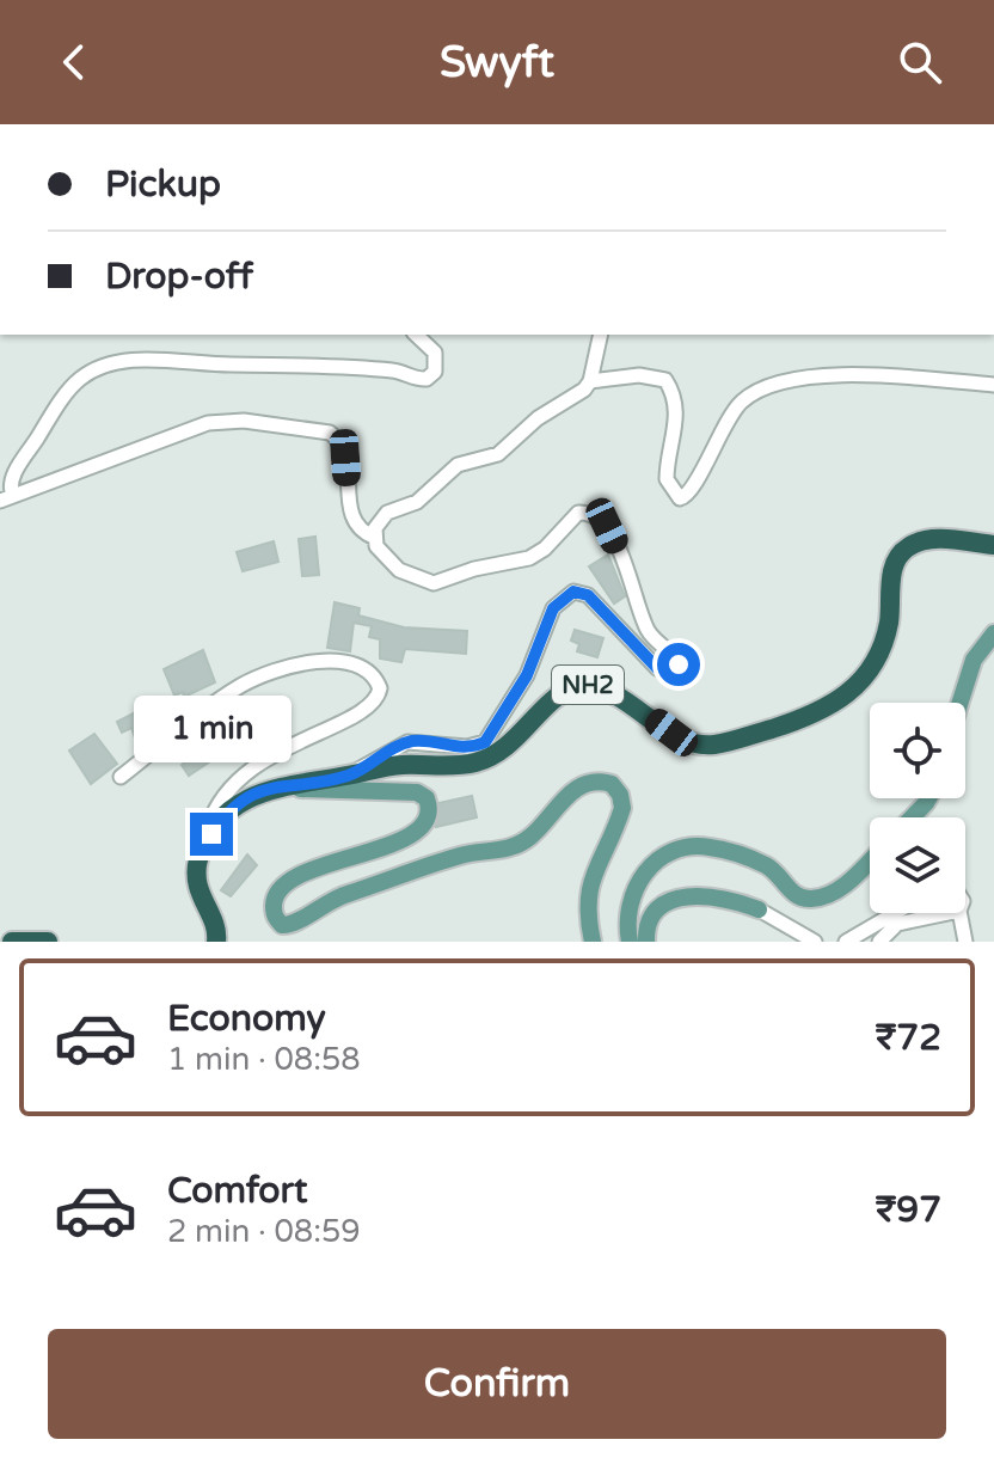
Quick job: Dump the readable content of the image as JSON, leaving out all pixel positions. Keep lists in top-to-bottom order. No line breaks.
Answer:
{"streets":{"highway":["NH2"]},"page":{"header":"Swyft","banner":["Pickup","Drop-off"],"bubble":"1 min","list":[{"name":"Economy","note":"1 min · 08:58","value":"₹72"},{"name":"Comfort","note":"2 min · 08:59","value":"₹97"}],"buttons":"Confirm"}}
